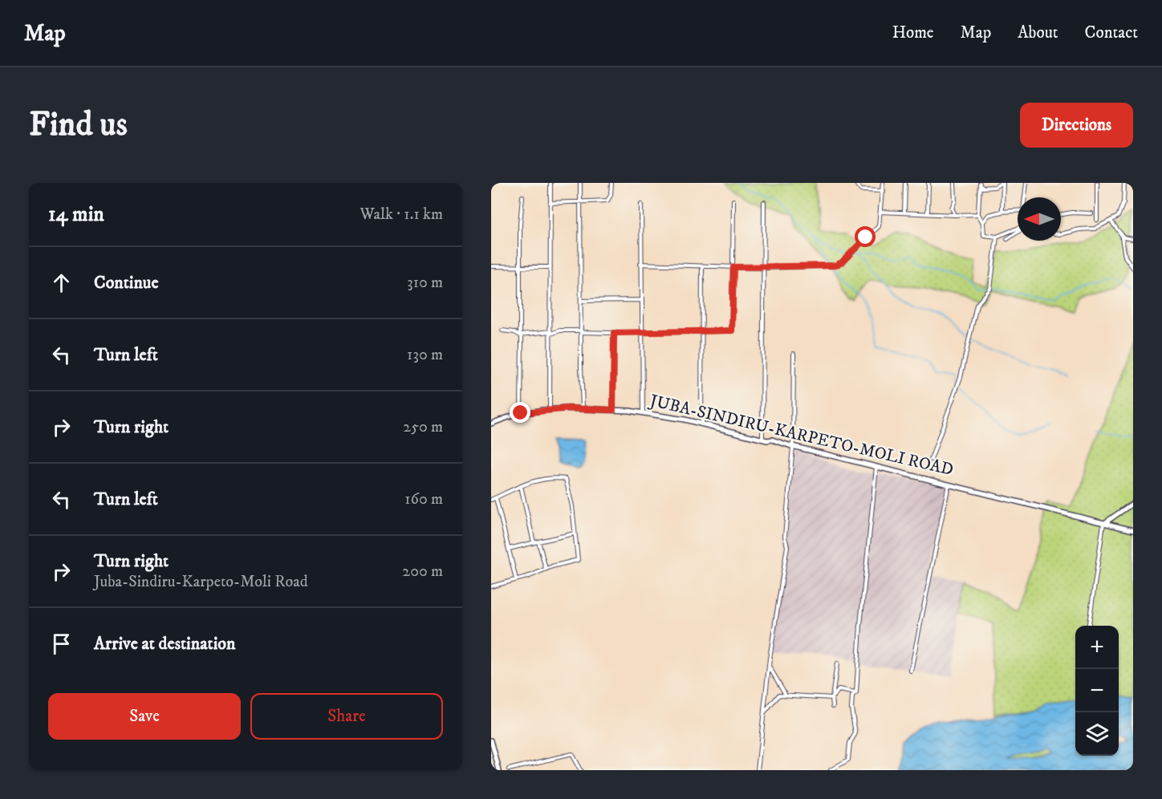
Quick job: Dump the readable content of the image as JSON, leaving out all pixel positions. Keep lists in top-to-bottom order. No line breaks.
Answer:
{"streets":{"main road":["JUBA-SINDIRU-KARPETO-MOLI ROAD"]},"north":"left","page":{"header":"Map","nav":["Home","Map","About","Contact"],"buttons":["Directions",["Save","Share"]],"title":"Find us","heading":["14 min","Walk · 1.1 km"],"list":[["Continue","310 m"],["Turn left","130 m"],["Turn right","250 m"],["Turn left","160 m"],["Turn right","Juba-Sindiru-Karpeto-Moli Road","200 m"],"Arrive at destination"],"map_buttons":["+","−"]}}
